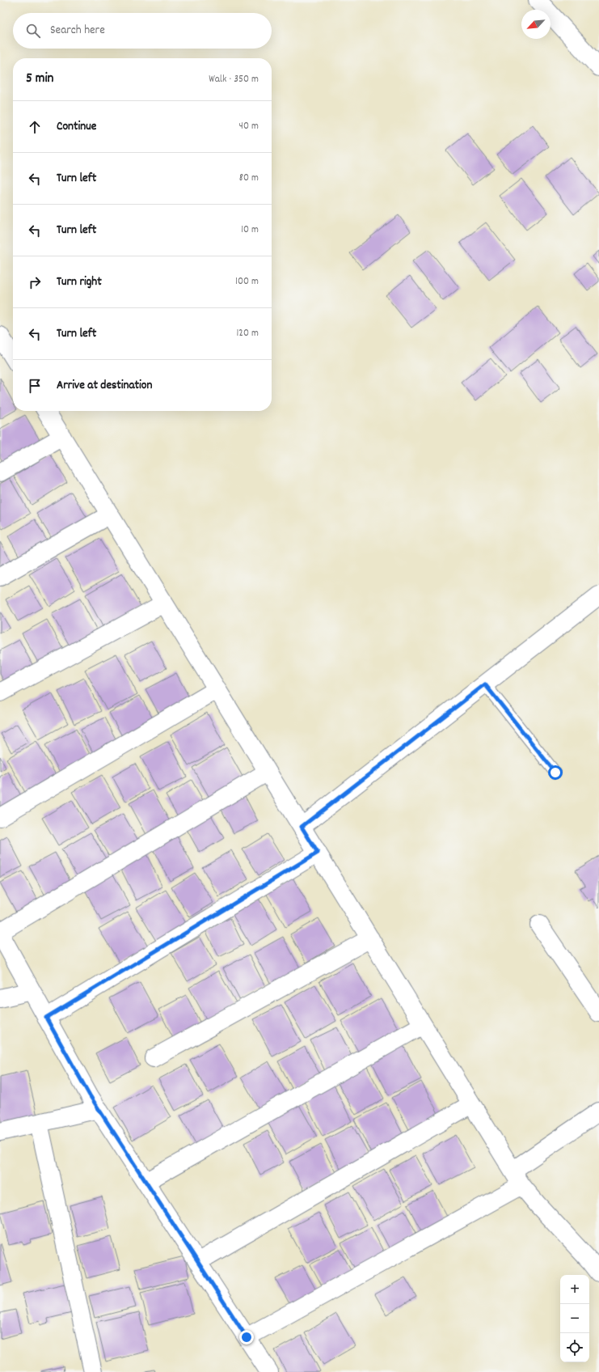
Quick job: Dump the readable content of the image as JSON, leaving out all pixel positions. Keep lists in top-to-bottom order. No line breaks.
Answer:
{"north":"bottom left","page":{"search":"Search here","heading":["5 min","Walk · 350 m"],"list":[["Continue","40 m"],["Turn left","80 m"],["Turn left","10 m"],["Turn right","100 m"],["Turn left","120 m"],"Arrive at destination"],"map_buttons":["+","−"]}}
